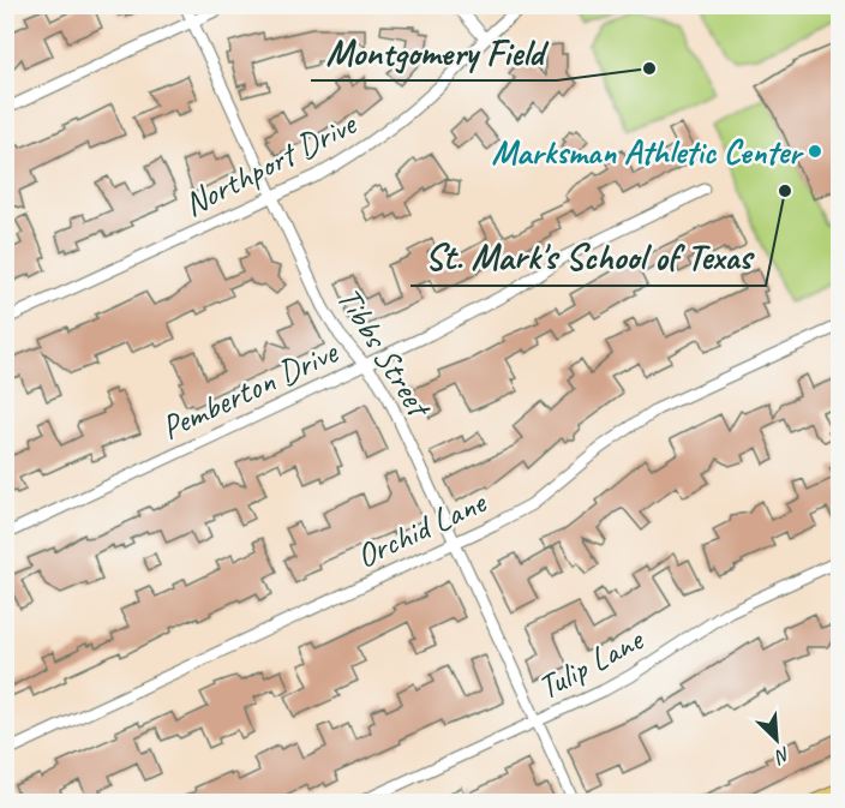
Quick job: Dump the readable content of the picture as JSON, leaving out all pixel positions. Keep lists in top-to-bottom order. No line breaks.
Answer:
{"streets":{"street":["Northport Drive","Tibbs Street","Pemberton Drive","Orchid Lane","Tulip Lane"]},"crossings":[["Northport Drive","Tibbs Street"],["Tibbs Street","Pemberton Drive"],["Tibbs Street","Orchid Lane"],["Tibbs Street","Tulip Lane"]],"places":["Montgomery Field","Marksman Athletic Center","St. Mark's School of Texas"],"north":"bottom right"}
